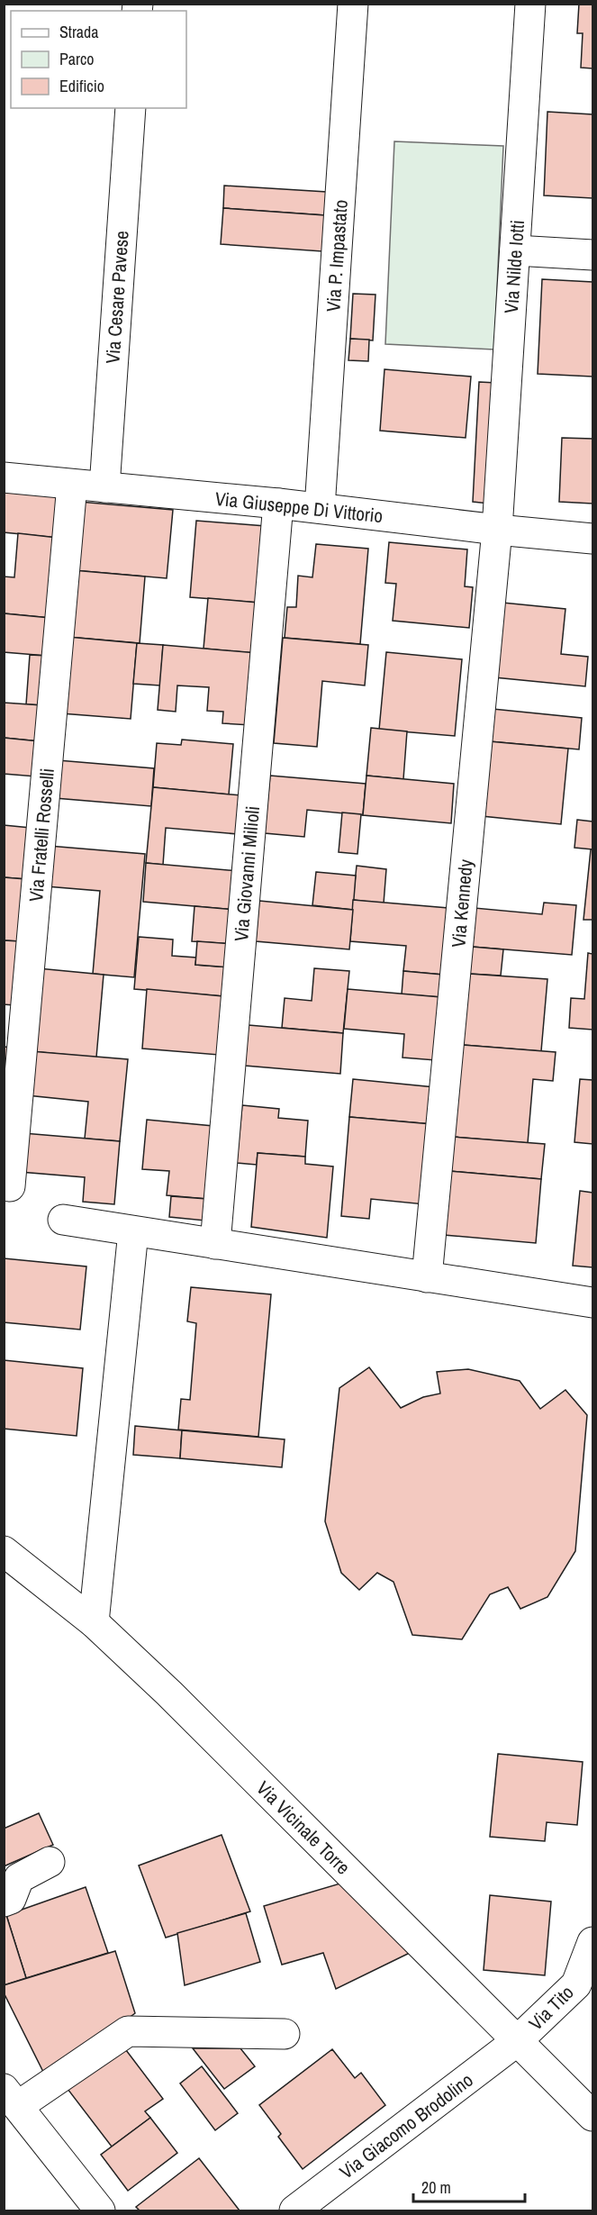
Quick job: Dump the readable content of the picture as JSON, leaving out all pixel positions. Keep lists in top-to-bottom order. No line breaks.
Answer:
{"streets":{"street":["Via P. Impastato","Via Nilde Iotti","Via Cesare Pavese","Via Giuseppe Di Vittorio","Via Fratelli Rosselli","Via Giovanni Milioli","Via Kennedy","Via Vicinale Torre","Via Tito","Via Giacomo Brodolino"]},"crossings":[["Via P. Impastato","Via Giuseppe Di Vittorio"],["Via Nilde Iotti","Via Giuseppe Di Vittorio"],["Via Nilde Iotti","Via Kennedy"],["Via Cesare Pavese","Via Giuseppe Di Vittorio"],["Via Giuseppe Di Vittorio","Via Fratelli Rosselli"],["Via Giuseppe Di Vittorio","Via Giovanni Milioli"],["Via Giuseppe Di Vittorio","Via Kennedy"],["Via Vicinale Torre","Via Tito"],["Via Vicinale Torre","Via Giacomo Brodolino"],["Via Tito","Via Giacomo Brodolino"]],"legend":["Strada","Parco","Edificio"],"scale_bar":"20 m"}
